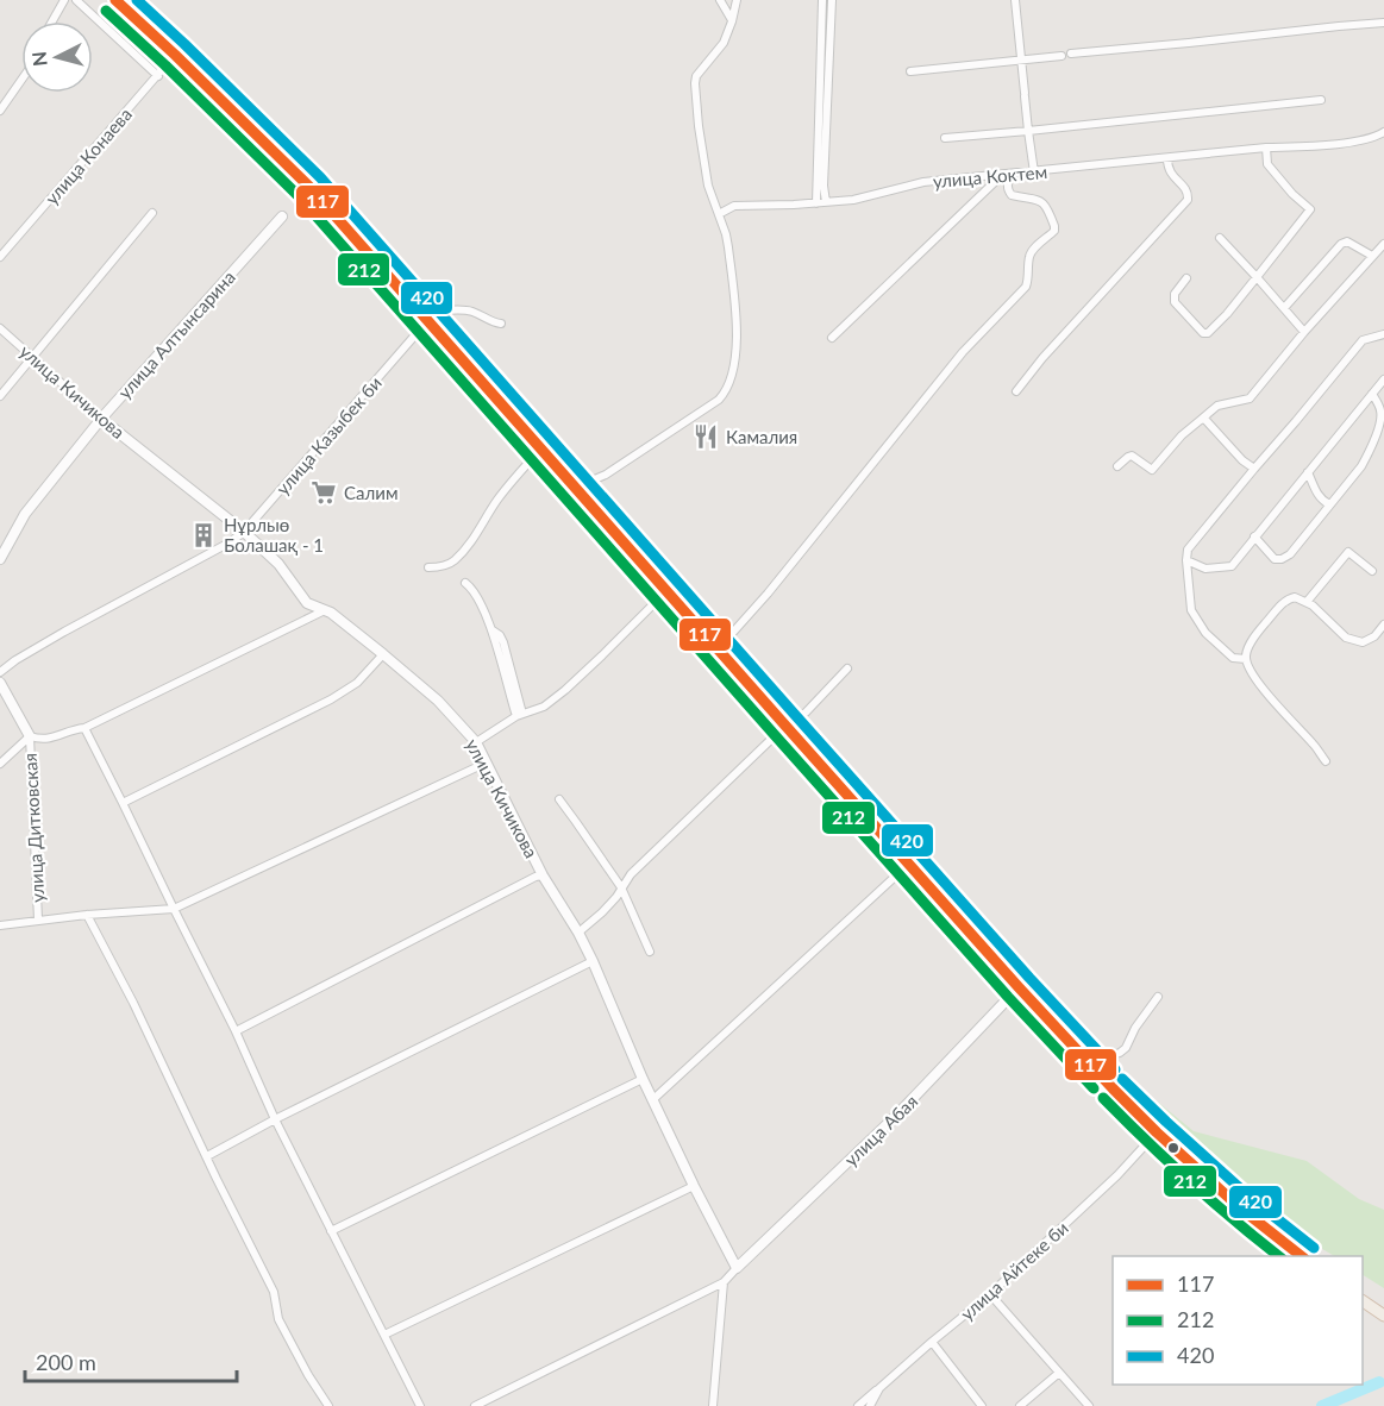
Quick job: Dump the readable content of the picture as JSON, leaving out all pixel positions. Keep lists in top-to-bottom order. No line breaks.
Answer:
{"streets":{"street":["улица Конаева","улица Коктем","улица Алтынсарина","улица Кичикова","улица Казыбек би","улица Дитковская","улица Абая","улица Айтеке би"]},"crossings":[["улица Алтынсарина","улица Кичикова"],["улица Кичикова","улица Казыбек би"],["улица Кичикова","улица Абая"]],"places":{"restaurant":["Камалия"],"supermarket":["Салим"],"building":["Нұрлыө Болашақ - 1"]},"lines":["transit line 117","transit line 420","transit line 212"],"legend":["117","212","420"],"scale_bar":"200 m","north":"left"}
